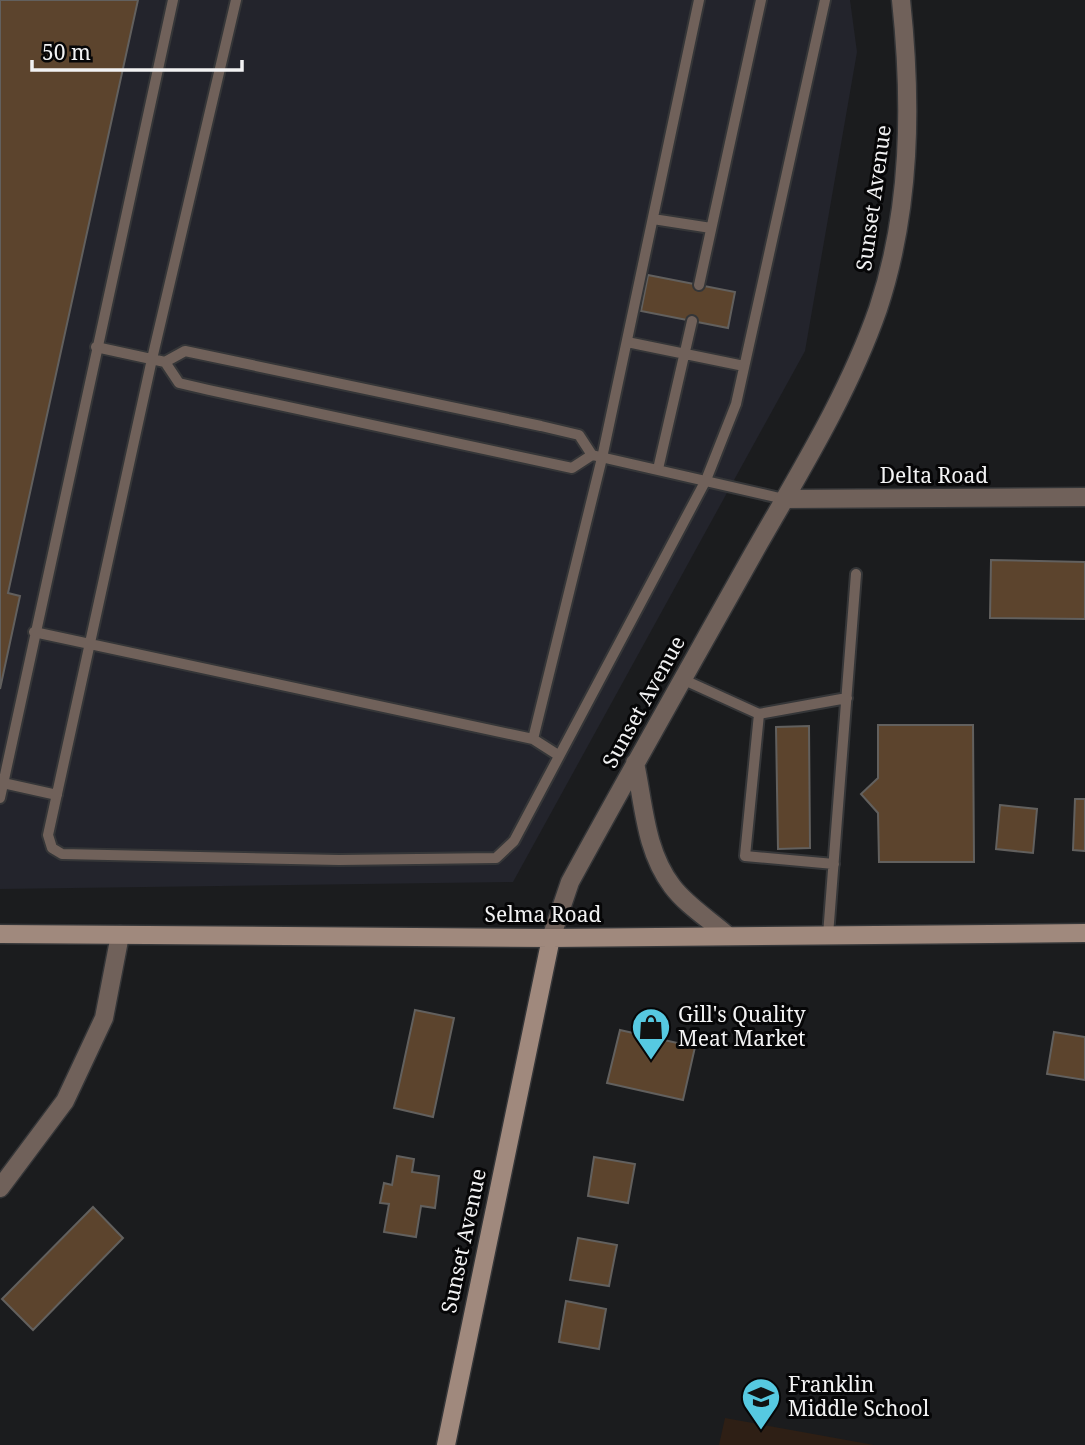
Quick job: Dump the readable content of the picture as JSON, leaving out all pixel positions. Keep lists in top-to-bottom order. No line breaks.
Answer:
{"streets":{"street":["Sunset Avenue","Delta Road","Selma Road"]},"crossings":[["Sunset Avenue","Delta Road"],["Sunset Avenue","Selma Road"]],"places":{"shop":["Gill's Quality Meat Market"],"school or university":["Franklin Middle School"]},"scale_bar":"50 m"}
